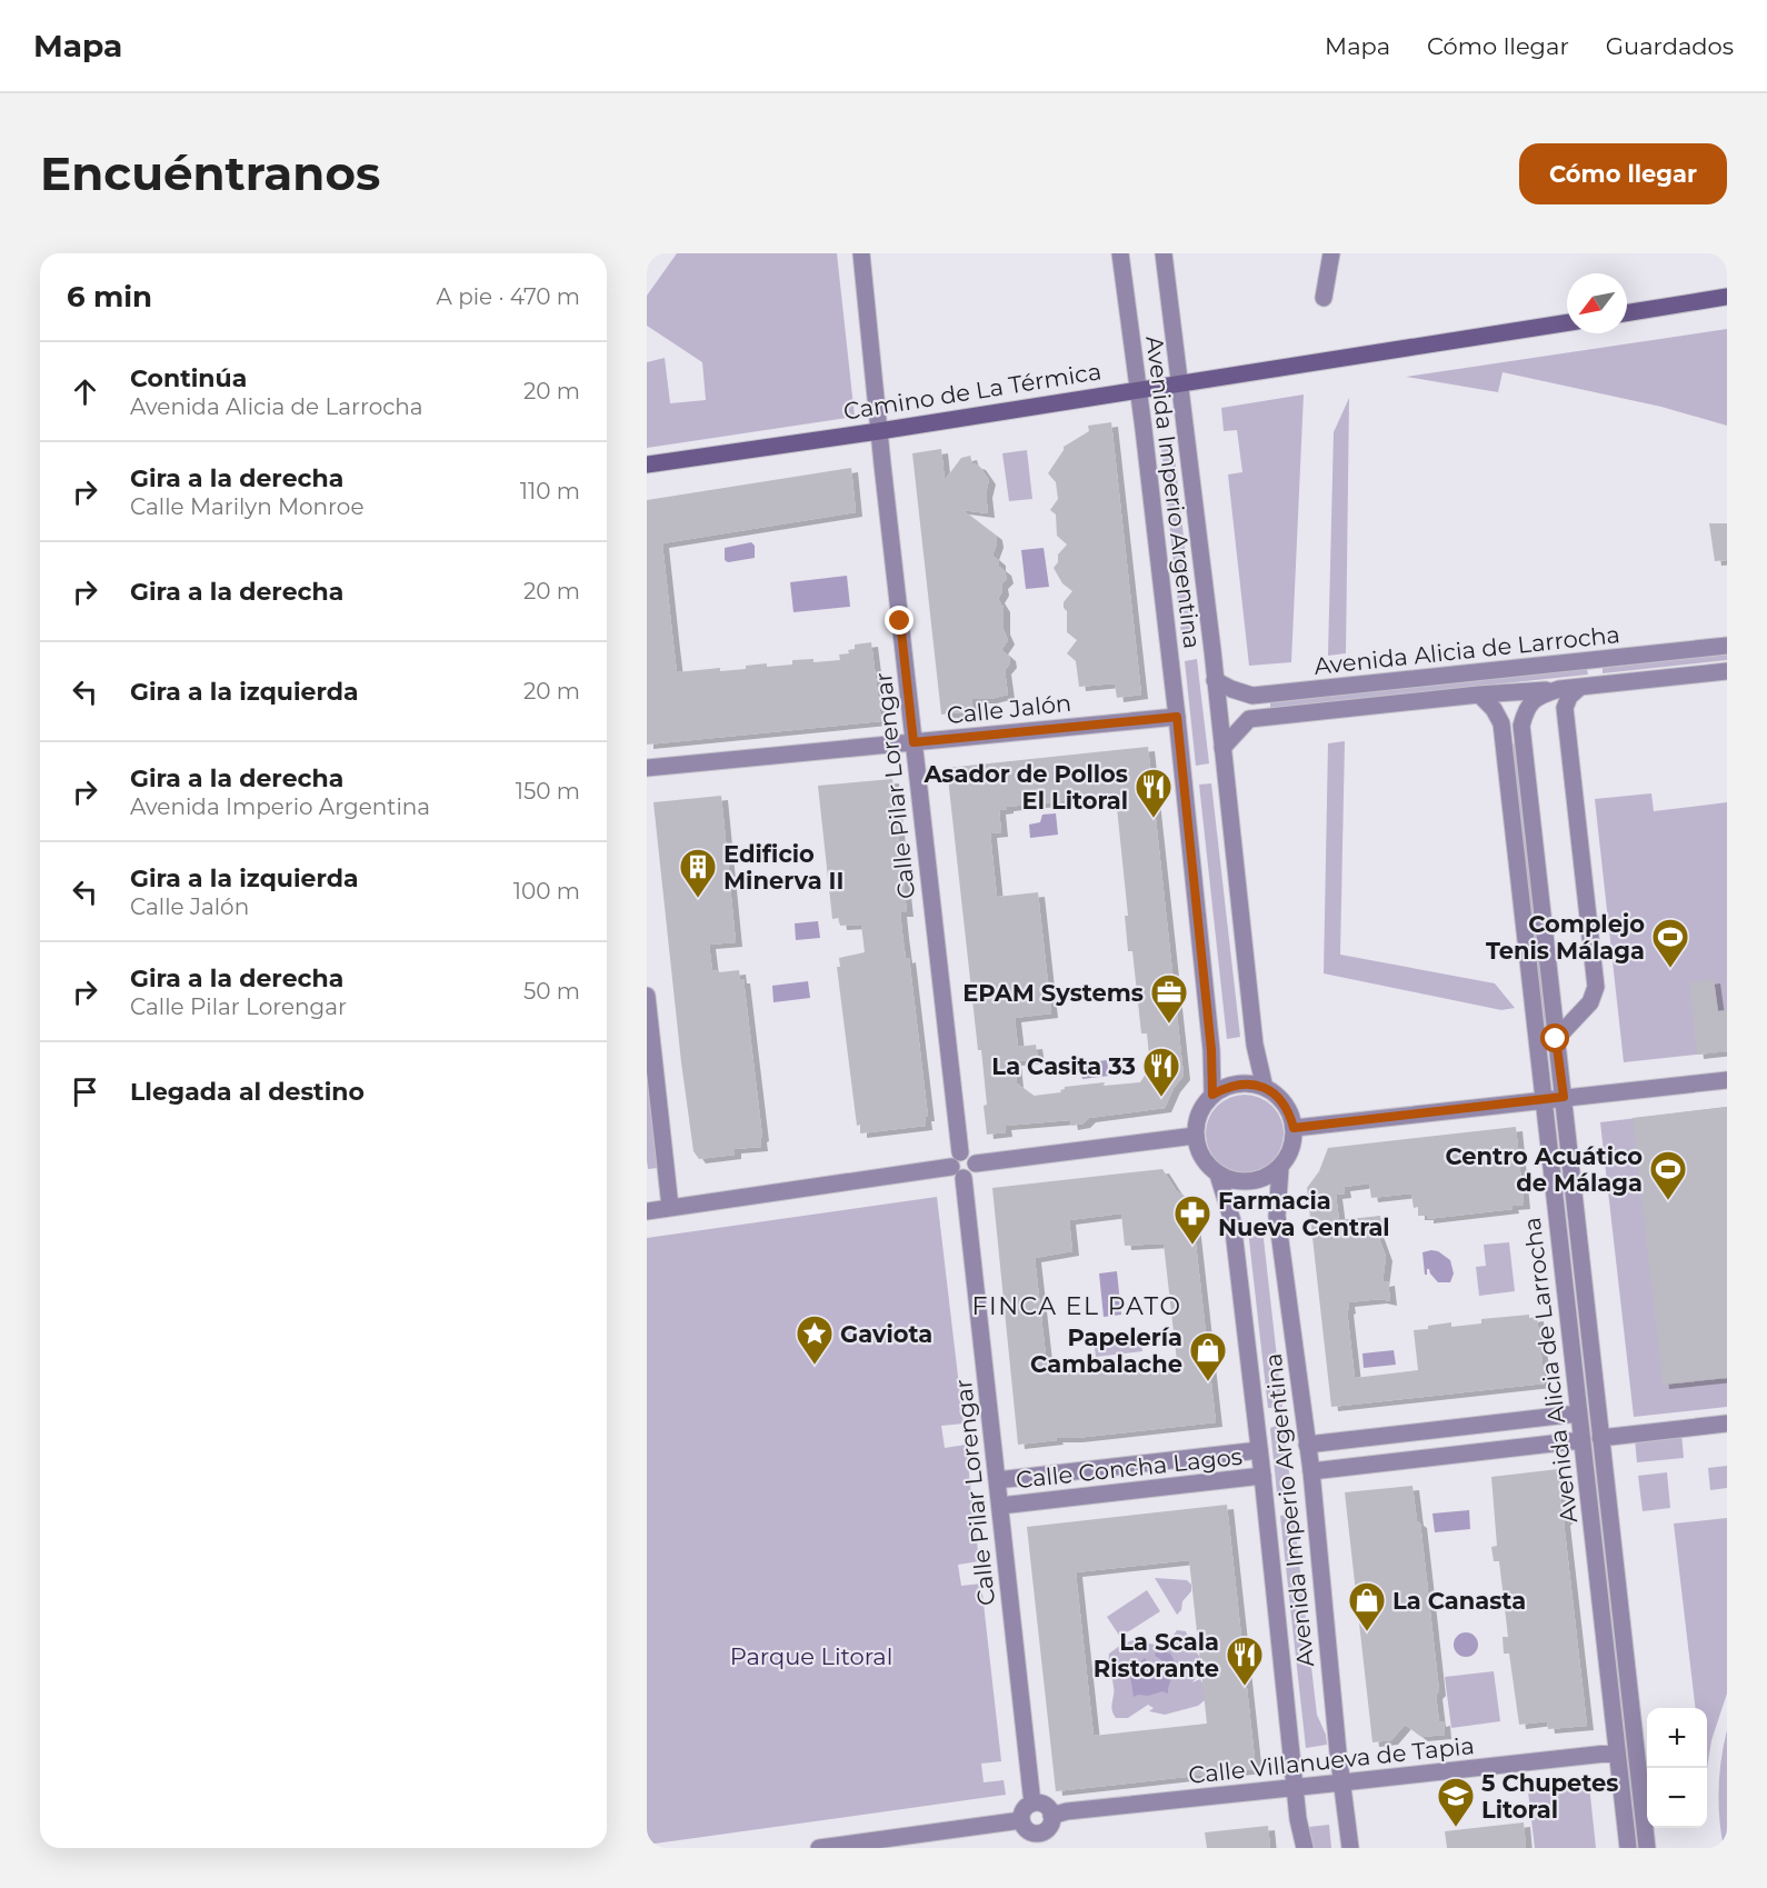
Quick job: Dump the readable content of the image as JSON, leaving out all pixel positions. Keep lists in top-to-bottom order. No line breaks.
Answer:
{"streets":{"main road":["Camino de La Térmica"],"street":["Avenida Imperio Argentina","Avenida Alicia de Larrocha","Calle Jalón","Calle Pilar Lorengar","Calle Concha Lagos","Calle Villanueva de Tapia"]},"crossings":[["Camino de La Térmica","Avenida Imperio Argentina"],["Camino de La Térmica","Calle Pilar Lorengar"],["Avenida Imperio Argentina","Avenida Alicia de Larrocha"],["Avenida Imperio Argentina","Calle Jalón"],["Avenida Imperio Argentina","Calle Concha Lagos"],["Avenida Imperio Argentina","Calle Villanueva de Tapia"],["Avenida Alicia de Larrocha","Calle Villanueva de Tapia"],["Calle Jalón","Calle Pilar Lorengar"],["Calle Pilar Lorengar","Calle Concha Lagos"],["Calle Pilar Lorengar","Calle Villanueva de Tapia"]],"districts":["FINCA EL PATO"],"parks":["Parque Litoral"],"places":{"restaurant":["Asador de Pollos El Litoral","La Casita 33","La Scala Ristorante"],"building":["Edificio Minerva II"],"sports":["Complejo Tenis Málaga","Centro Acuático de Málaga"],"office":["EPAM Systems"],"pharmacy":["Farmacia Nueva Central"],"place":["Gaviota"],"shop":["Papelería Cambalache","La Canasta"],"school or university":["5 Chupetes Litoral"]},"north":"bottom left","page":{"header":"Mapa","nav":["Mapa","Cómo llegar","Guardados"],"buttons":"Cómo llegar","title":"Encuéntranos","heading":["6 min","A pie · 470 m"],"list":[["Continúa","Avenida Alicia de Larrocha","20 m"],["Gira a la derecha","Calle Marilyn Monroe","110 m"],["Gira a la derecha","20 m"],["Gira a la izquierda","20 m"],["Gira a la derecha","Avenida Imperio Argentina","150 m"],["Gira a la izquierda","Calle Jalón","100 m"],["Gira a la derecha","Calle Pilar Lorengar","50 m"],"Llegada al destino"],"map_buttons":["+","−"]}}
